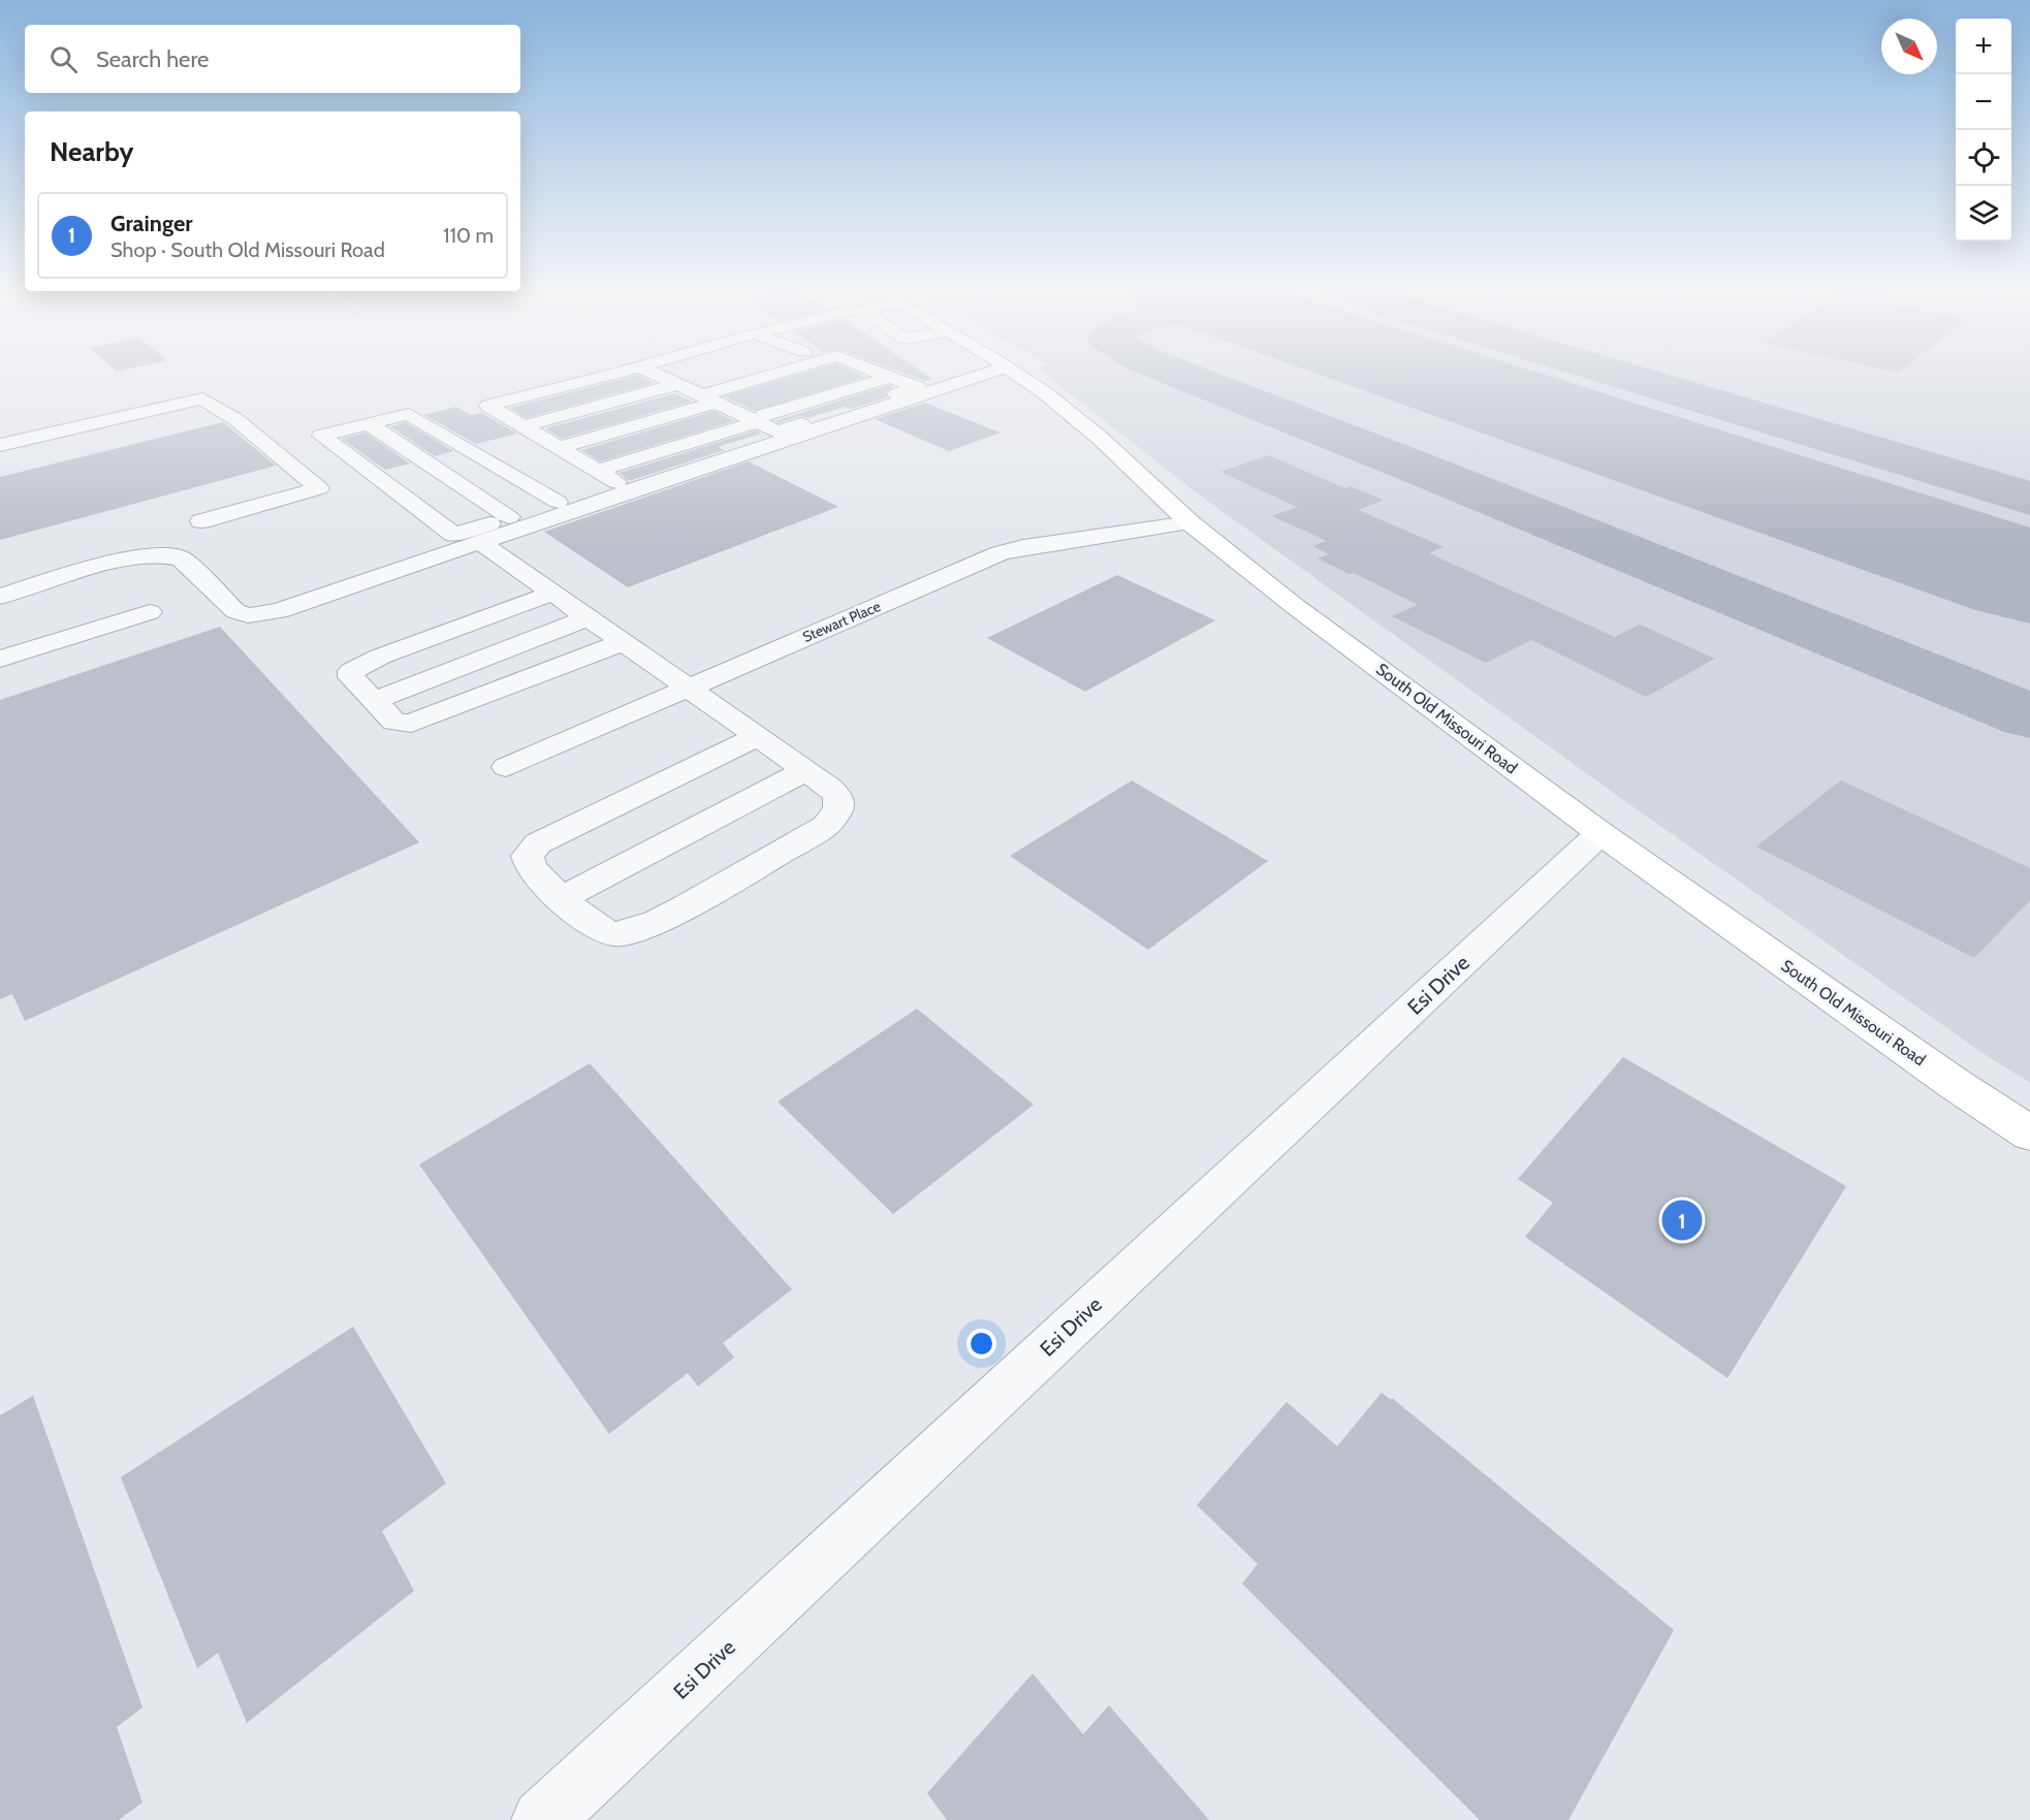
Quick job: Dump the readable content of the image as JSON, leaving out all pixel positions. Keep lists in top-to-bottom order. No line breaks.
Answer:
{"streets":{"main road":["South Old Missouri Road"],"street":["Stewart Place","Esi Drive"]},"crossings":[["Stewart Place","South Old Missouri Road"],["South Old Missouri Road","Esi Drive"]],"north":"bottom right","page":{"map_buttons":["+","−"],"search":"Search here","heading":"Nearby","list":[{"mark":"1","name":"Grainger","note":"Shop · South Old Missouri Road","value":"110 m"}],"pins":"1"}}
